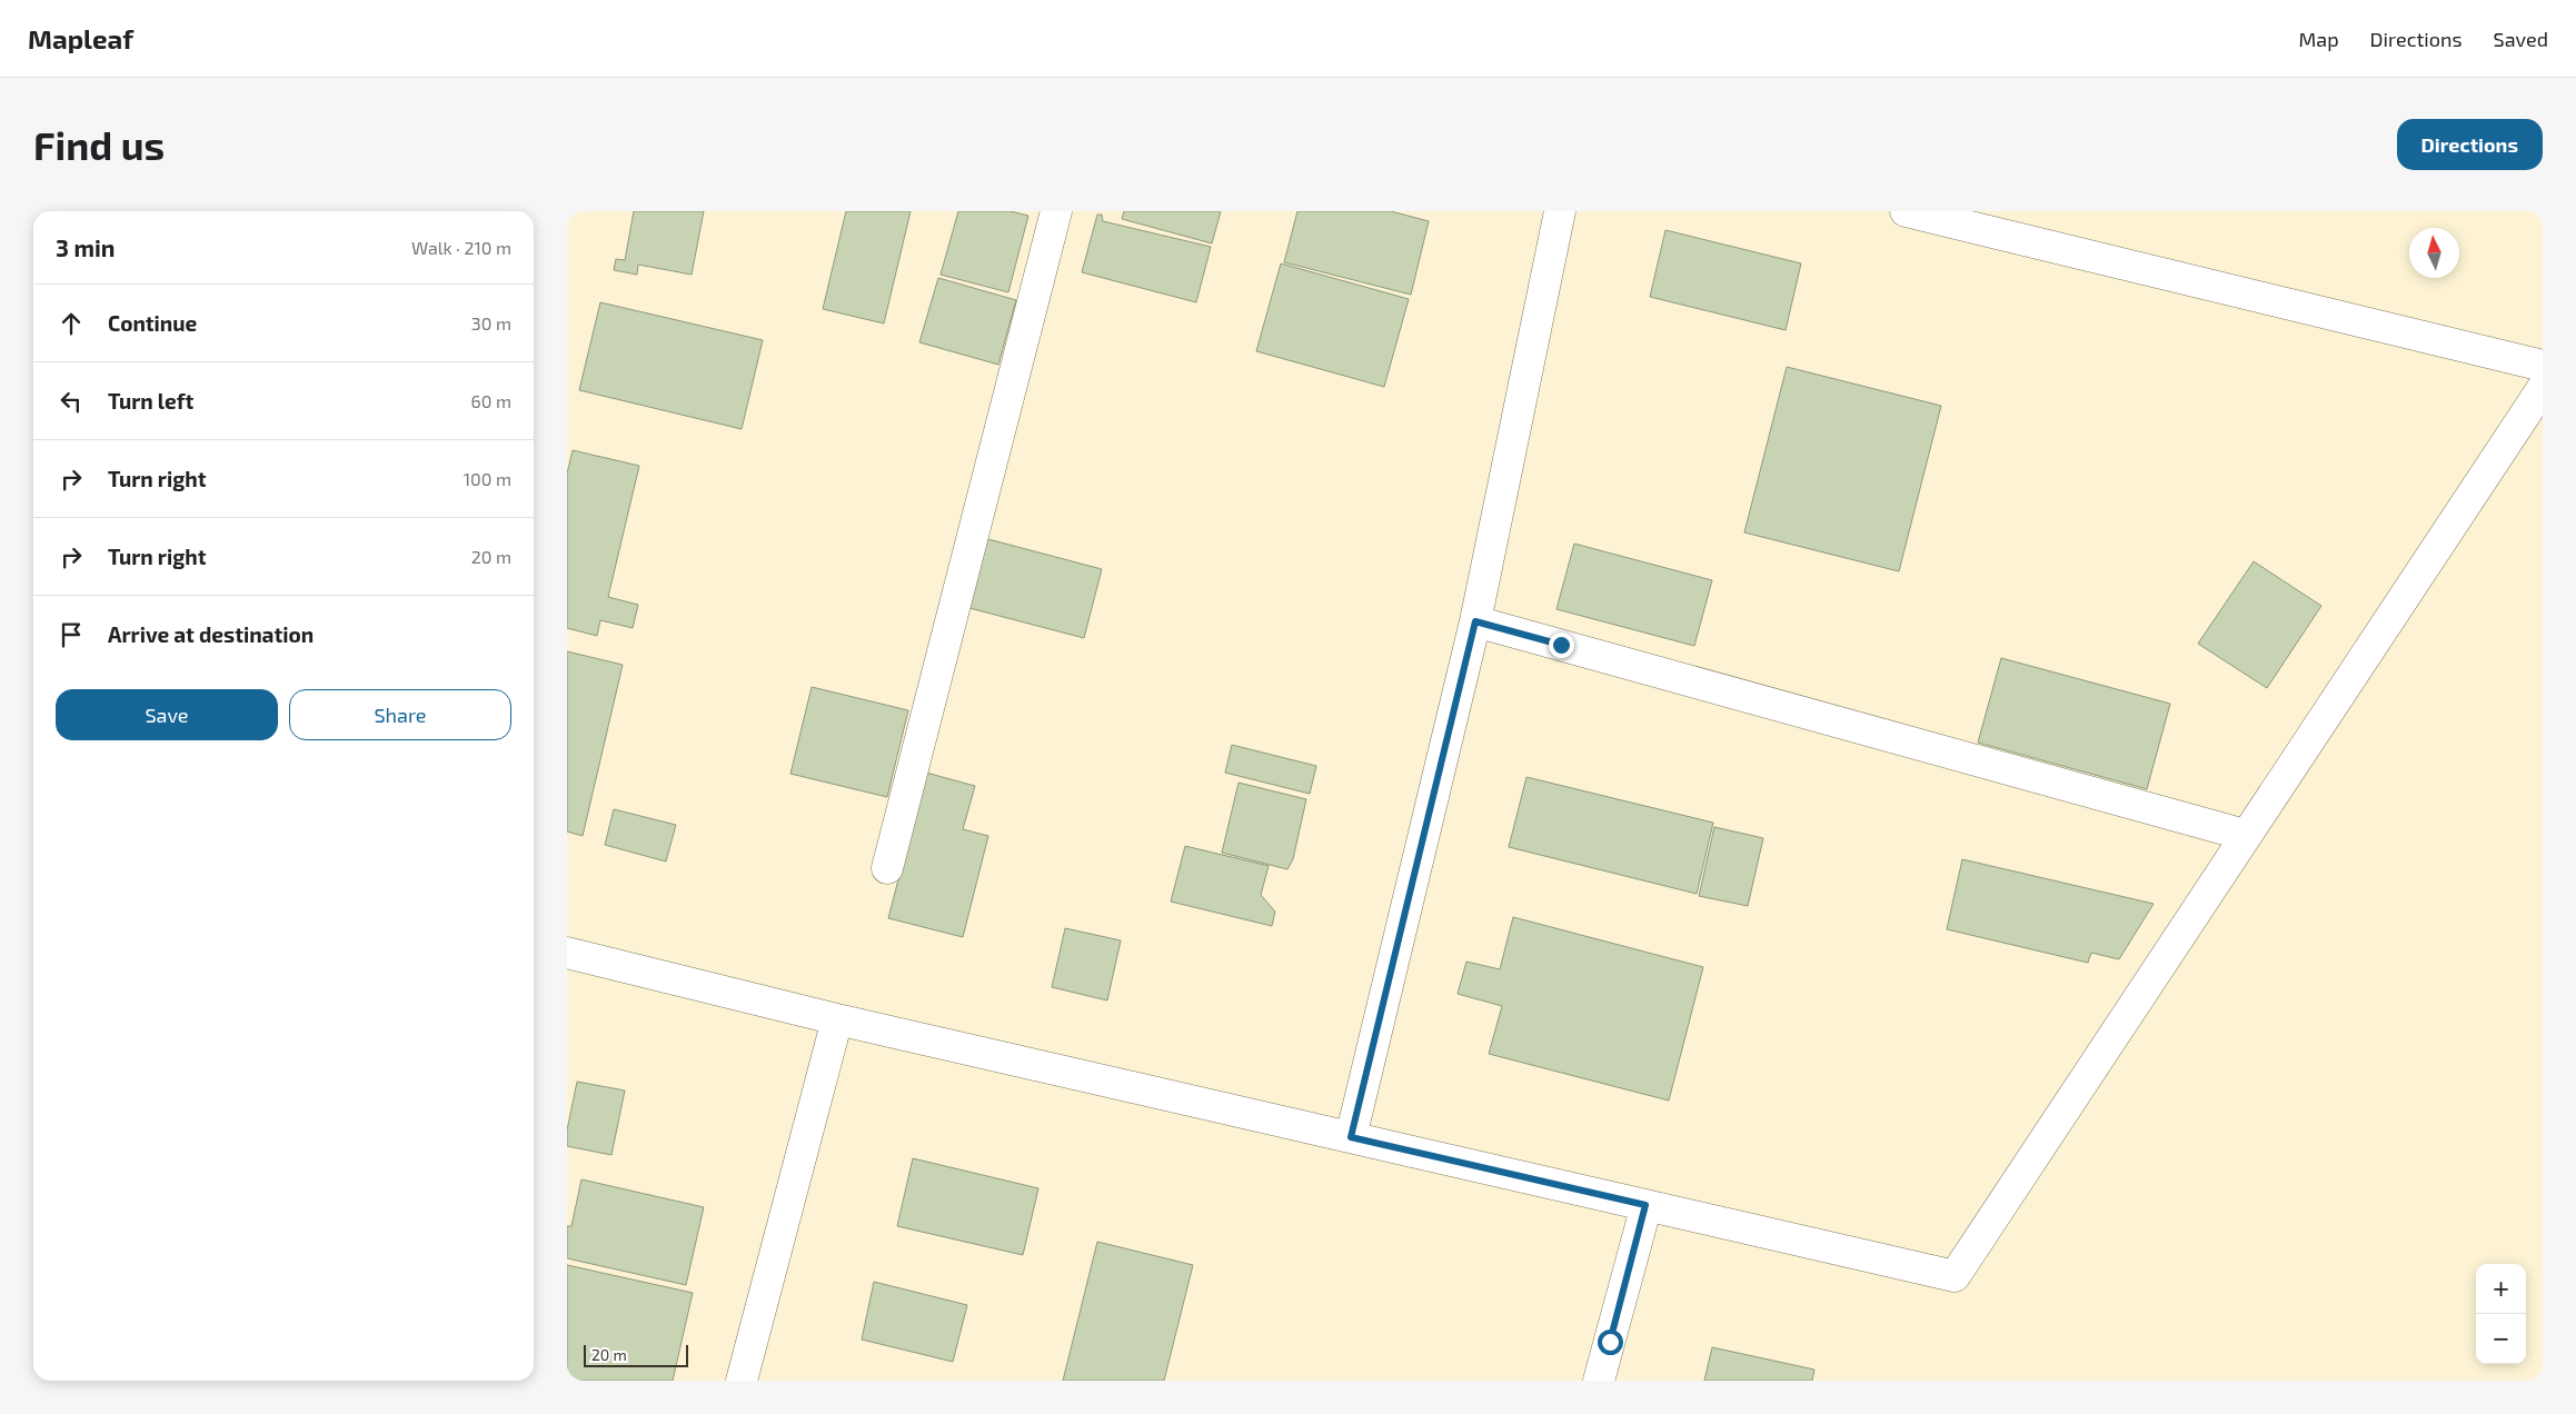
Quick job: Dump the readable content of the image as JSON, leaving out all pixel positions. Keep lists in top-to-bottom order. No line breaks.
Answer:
{"scale_bar":"20 m","north":"top","page":{"header":"Mapleaf","nav":["Map","Directions","Saved"],"buttons":["Directions",["Save","Share"]],"title":"Find us","heading":["3 min","Walk · 210 m"],"list":[["Continue","30 m"],["Turn left","60 m"],["Turn right","100 m"],["Turn right","20 m"],"Arrive at destination"],"map_buttons":["+","−"],"scale":"20 m"}}
